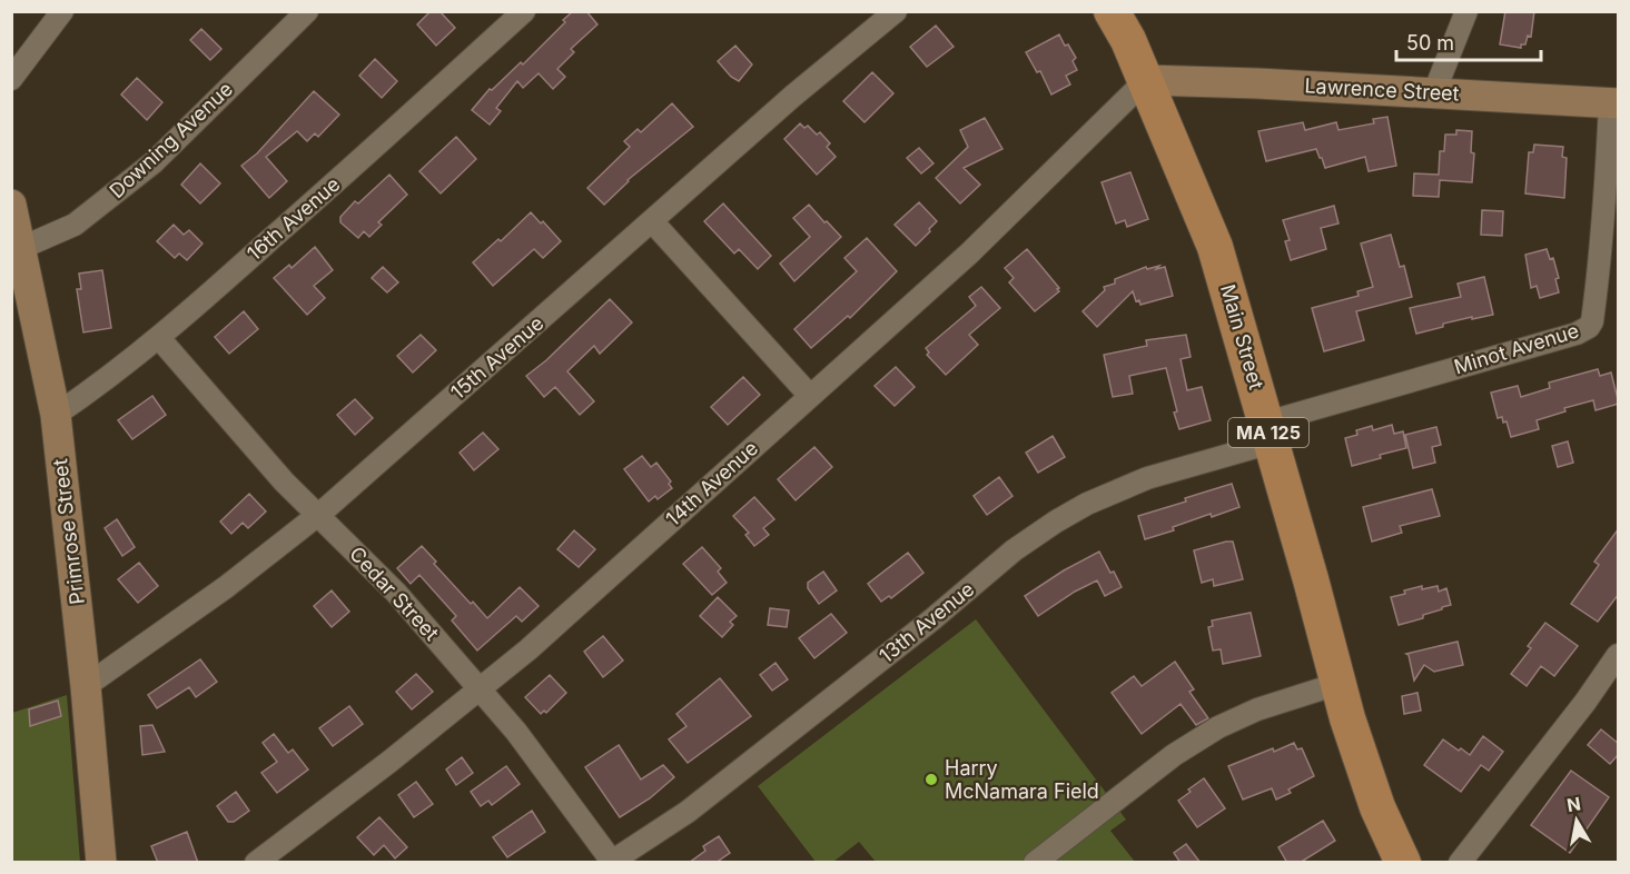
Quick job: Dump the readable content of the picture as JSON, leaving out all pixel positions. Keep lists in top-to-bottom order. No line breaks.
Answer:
{"streets":{"main road":["Lawrence Street","Main Street","MA 125","Primrose Street"],"street":["Downing Avenue","16th Avenue","Minot Avenue","15th Avenue","14th Avenue","Cedar Street","13th Avenue"]},"crossings":[["Lawrence Street","Main Street"],["Lawrence Street","Minot Avenue"],["Lawrence Street","14th Avenue"],["Downing Avenue","Primrose Street"],["16th Avenue","Primrose Street"],["16th Avenue","Cedar Street"],["Main Street","Minot Avenue"],["Main Street","14th Avenue"],["Main Street","13th Avenue"],["Minot Avenue","13th Avenue"],["15th Avenue","Primrose Street"],["15th Avenue","Cedar Street"],["14th Avenue","Cedar Street"],["Cedar Street","13th Avenue"]],"places":["Harry McNamara Field"],"scale_bar":"50 m","north":"top"}
